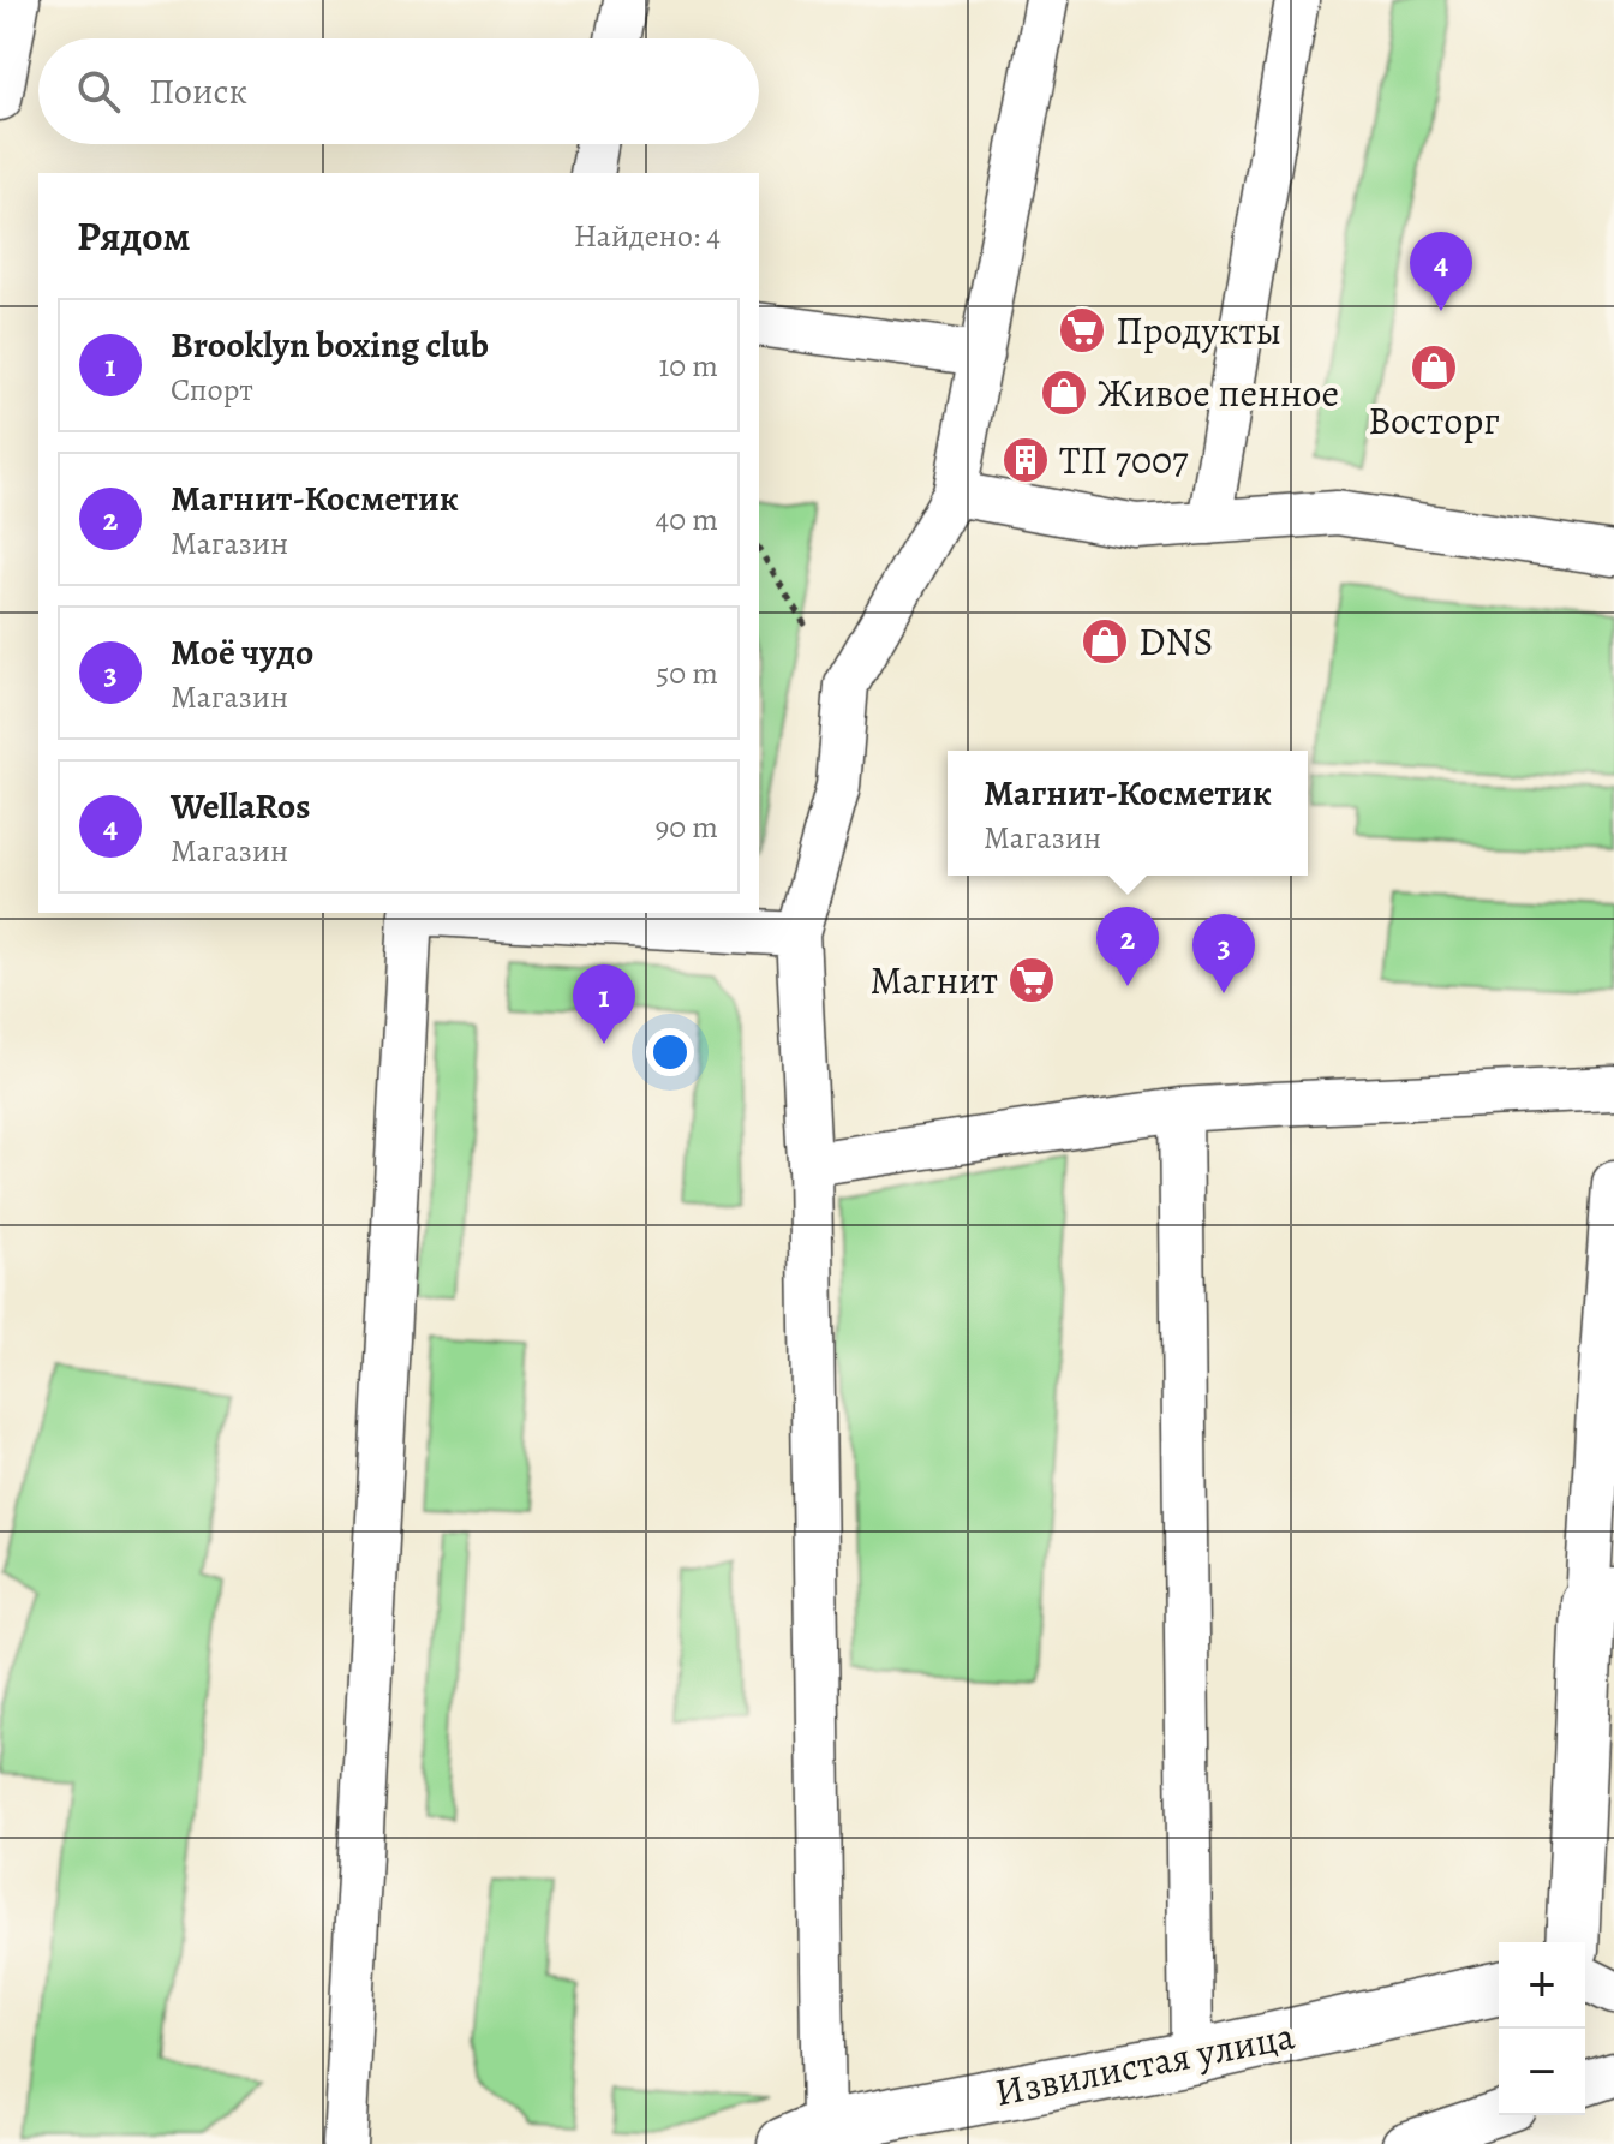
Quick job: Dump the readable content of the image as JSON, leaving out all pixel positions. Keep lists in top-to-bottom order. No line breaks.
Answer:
{"streets":{"street":["Извилистая улица"]},"places":{"supermarket":["Продукты","Магнит"],"shop":["Восторг","Живое пенное","DNS"],"building":["ТП 7007"]},"page":{"search":"Поиск","heading":["Рядом","Найдено: 4"],"pins":["4","2","3","1"],"list":[{"mark":"1","name":"Brooklyn boxing club","note":"Спорт","value":"10 m"},{"mark":"2","name":"Магнит-Косметик","note":"Магазин","value":"40 m"},{"mark":"3","name":"Моё чудо","note":"Магазин","value":"50 m"},{"mark":"4","name":"WellaRos","note":"Магазин","value":"90 m"}],"popup":["Магнит-Косметик","Магазин"],"map_buttons":["+","−"]}}
